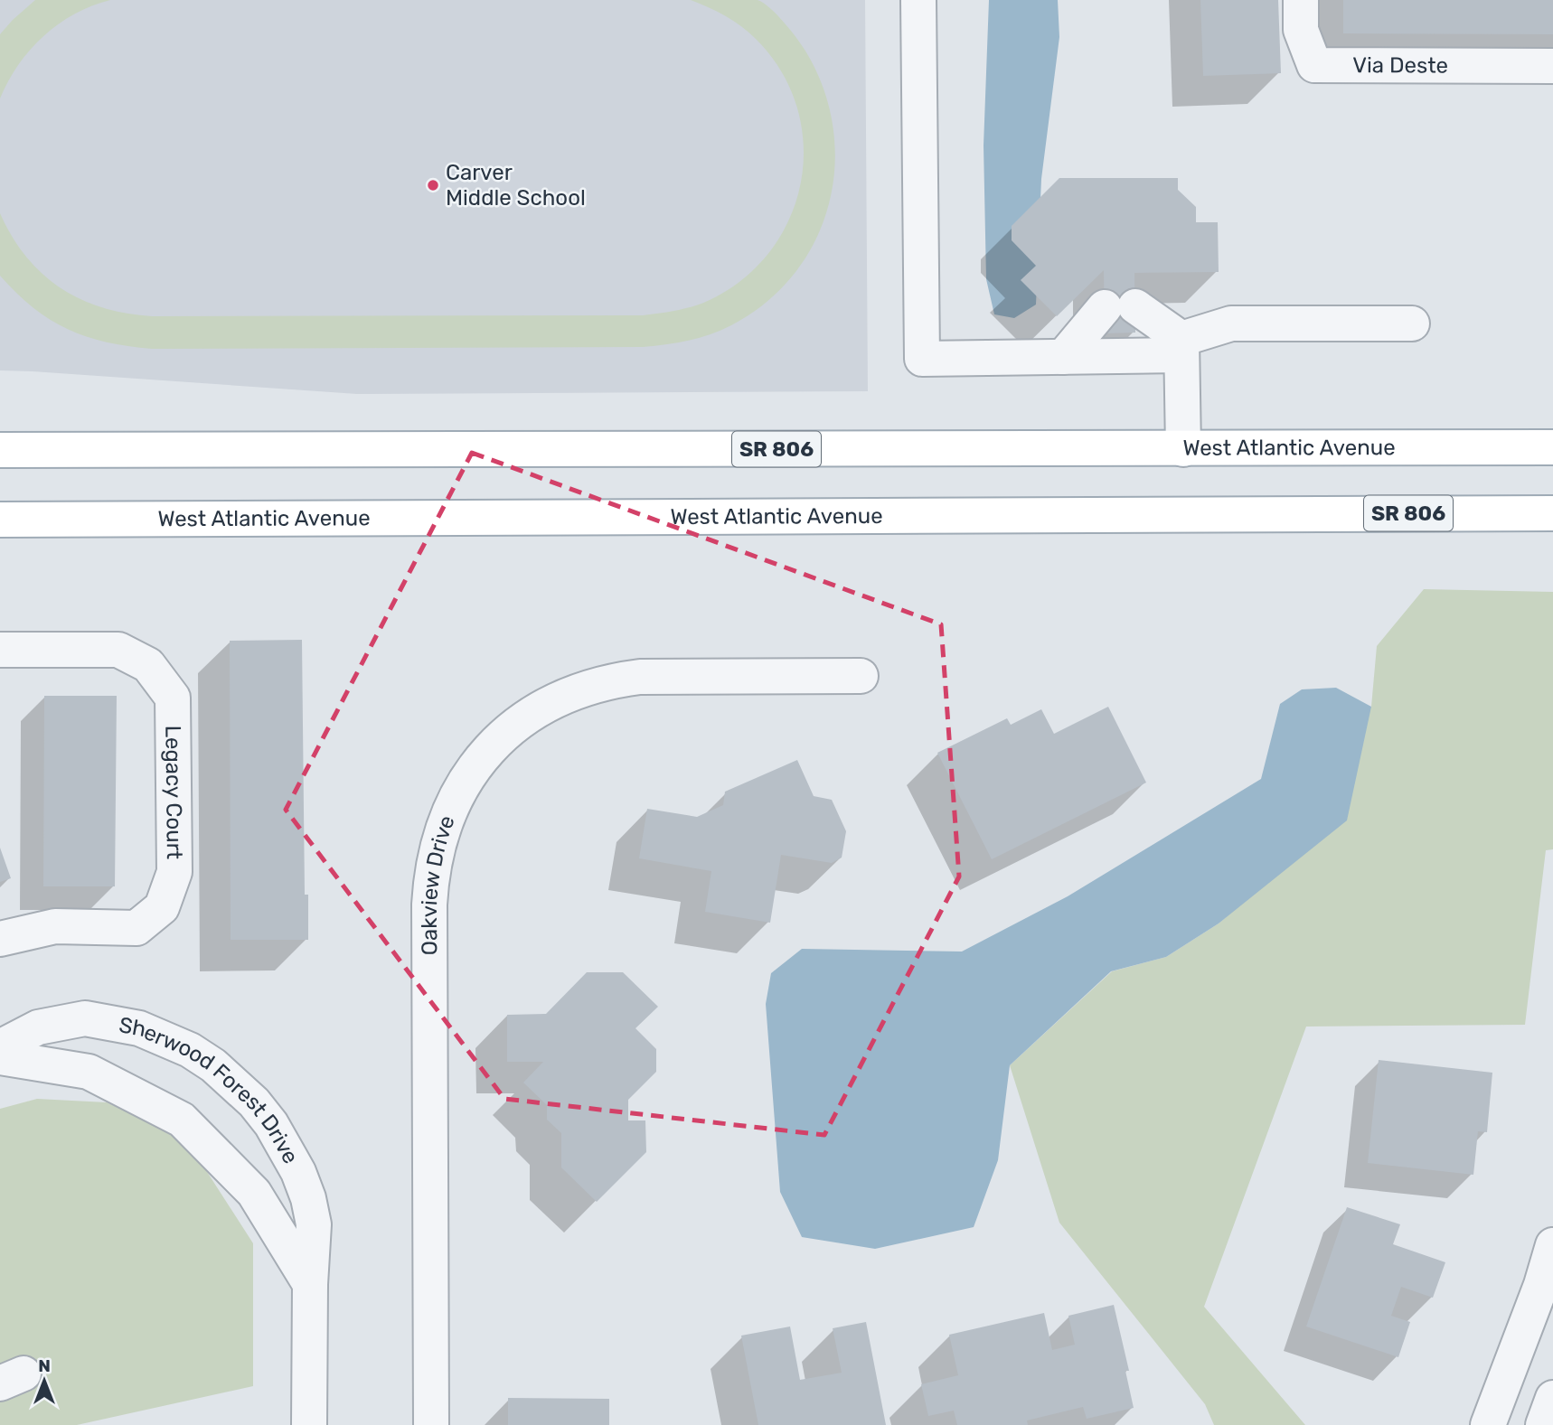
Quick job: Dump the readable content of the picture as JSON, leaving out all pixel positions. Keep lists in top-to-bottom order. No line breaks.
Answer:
{"streets":{"main road":["West Atlantic Avenue","SR 806"],"street":["Via Deste","Legacy Court","Oakview Drive","Sherwood Forest Drive"]},"places":["Carver Middle School"],"north":"top"}
